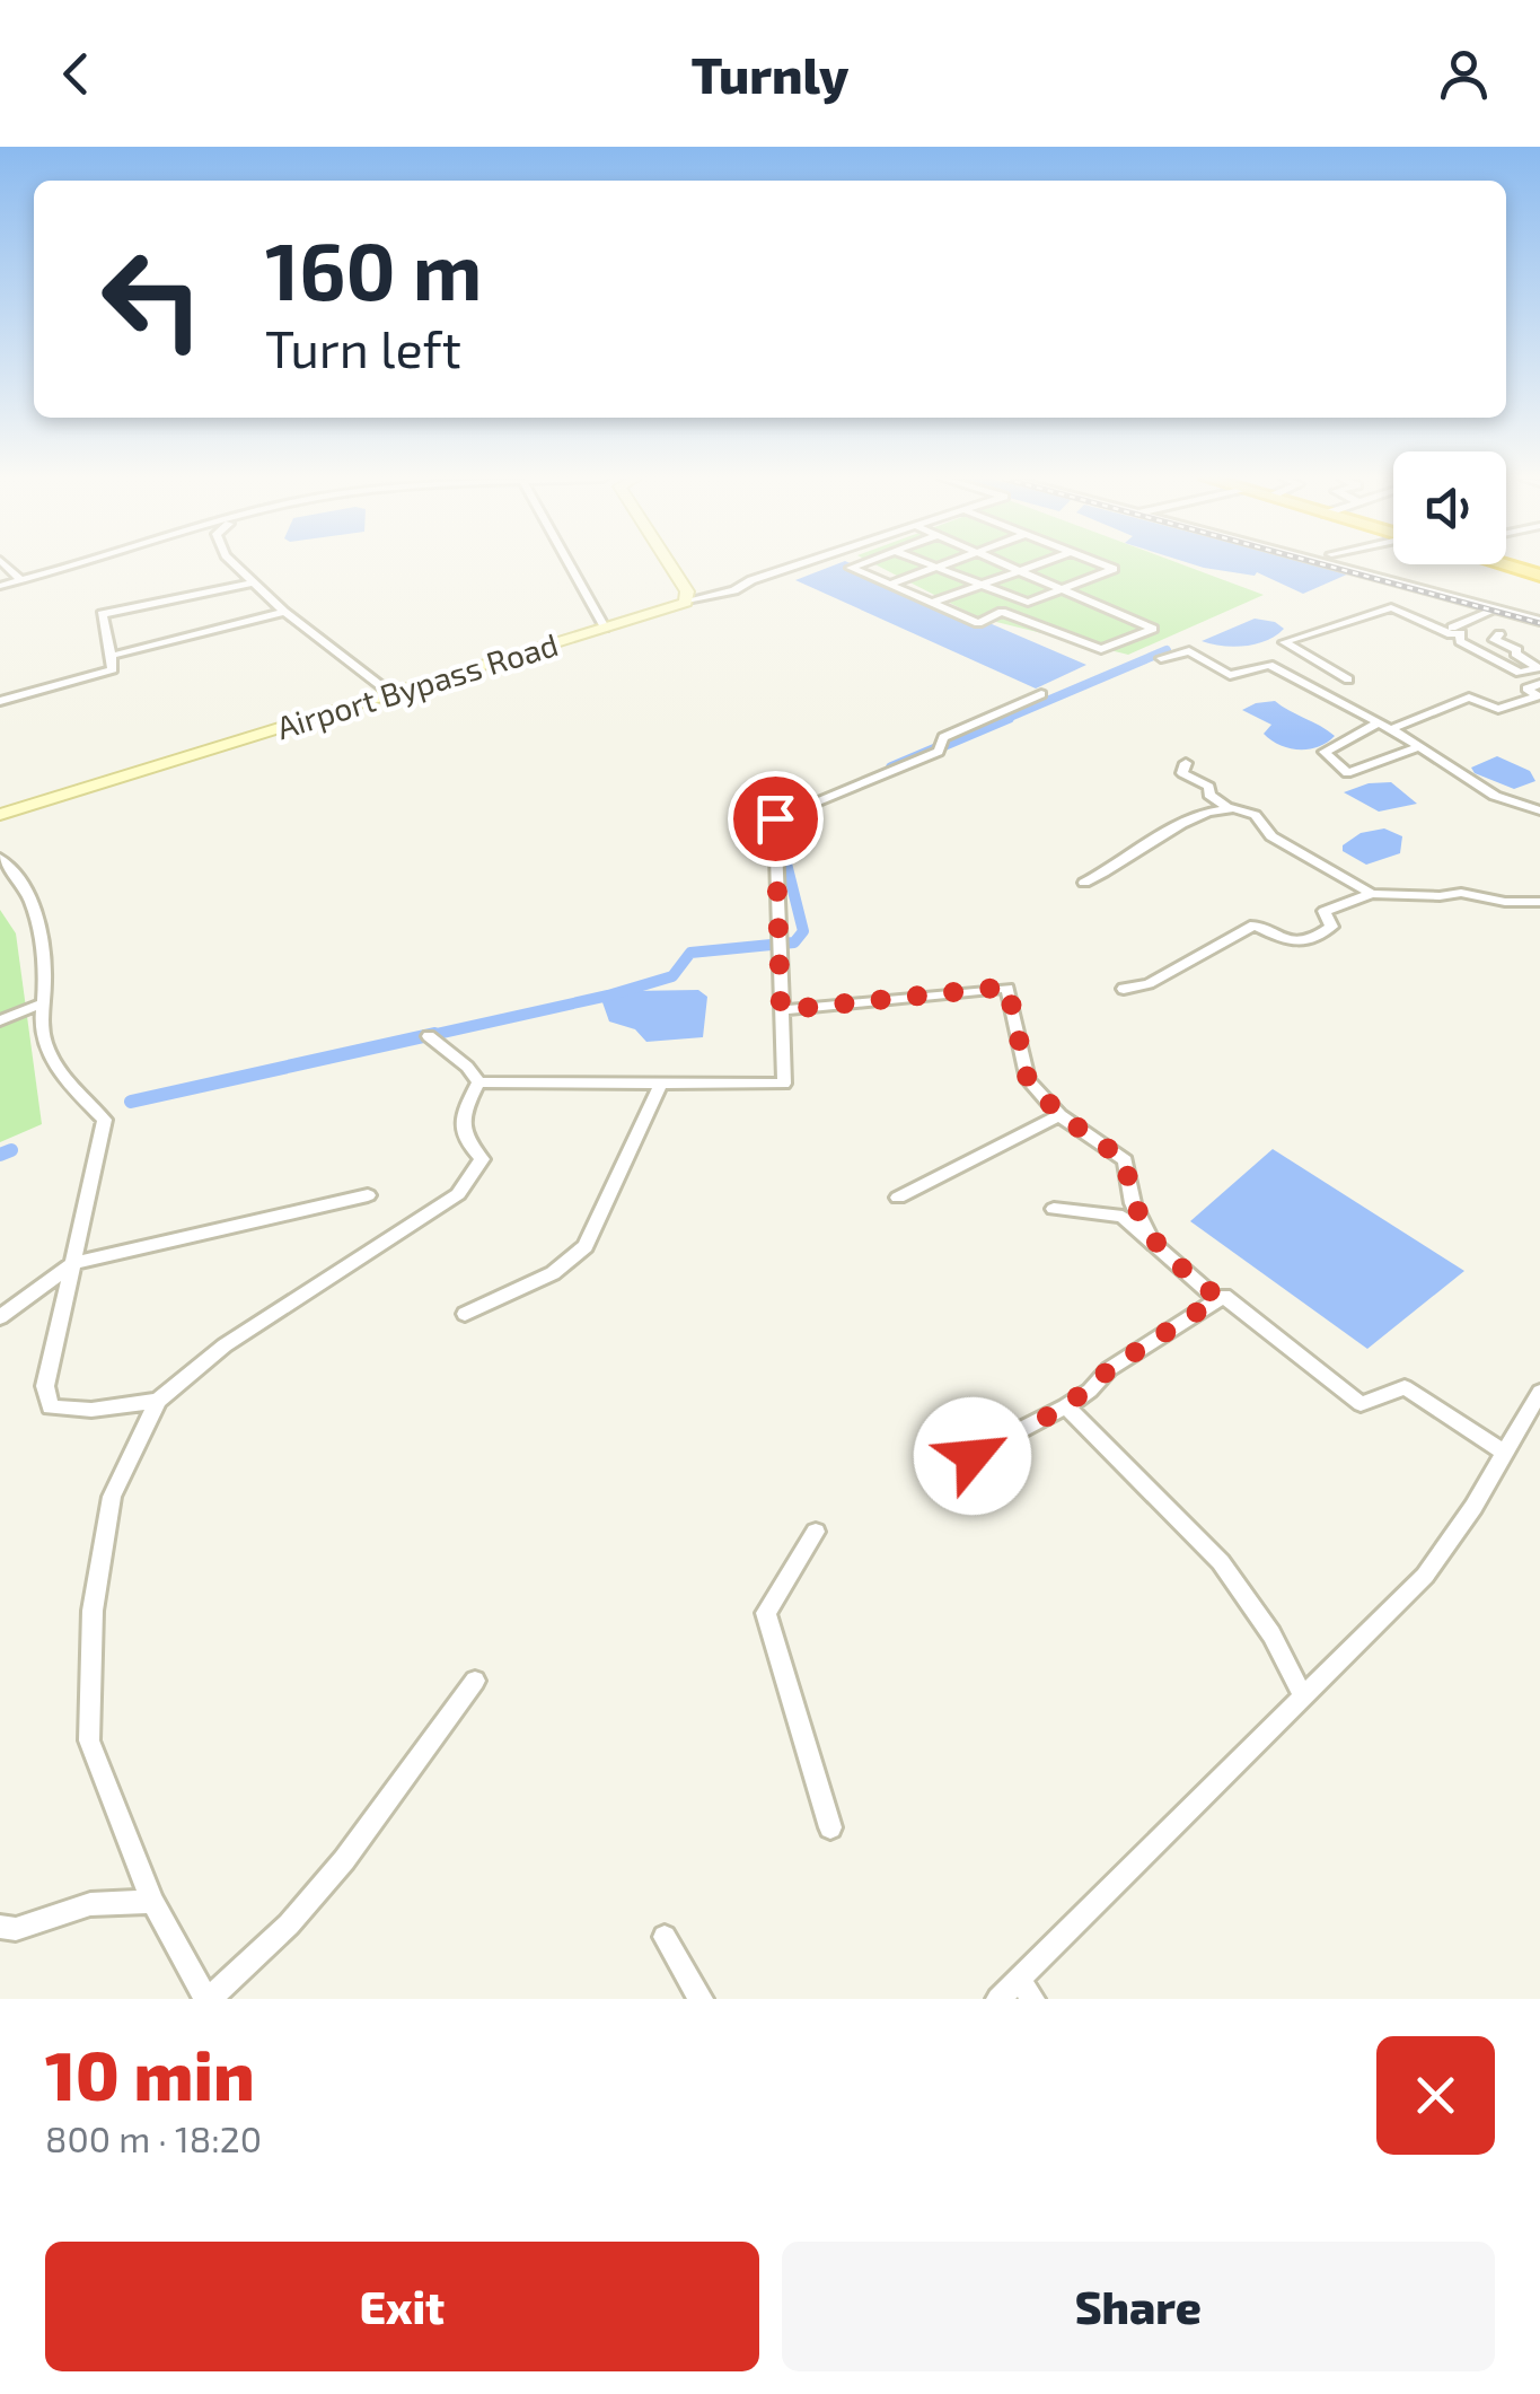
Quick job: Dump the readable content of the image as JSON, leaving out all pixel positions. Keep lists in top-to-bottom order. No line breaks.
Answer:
{"streets":{"street":["Airport Bypass Road"]},"page":{"header":"Turnly","turn":["160 m","Turn left"],"heading":["10 min","800 m · 18:20"],"buttons":["Exit","Share"]}}
